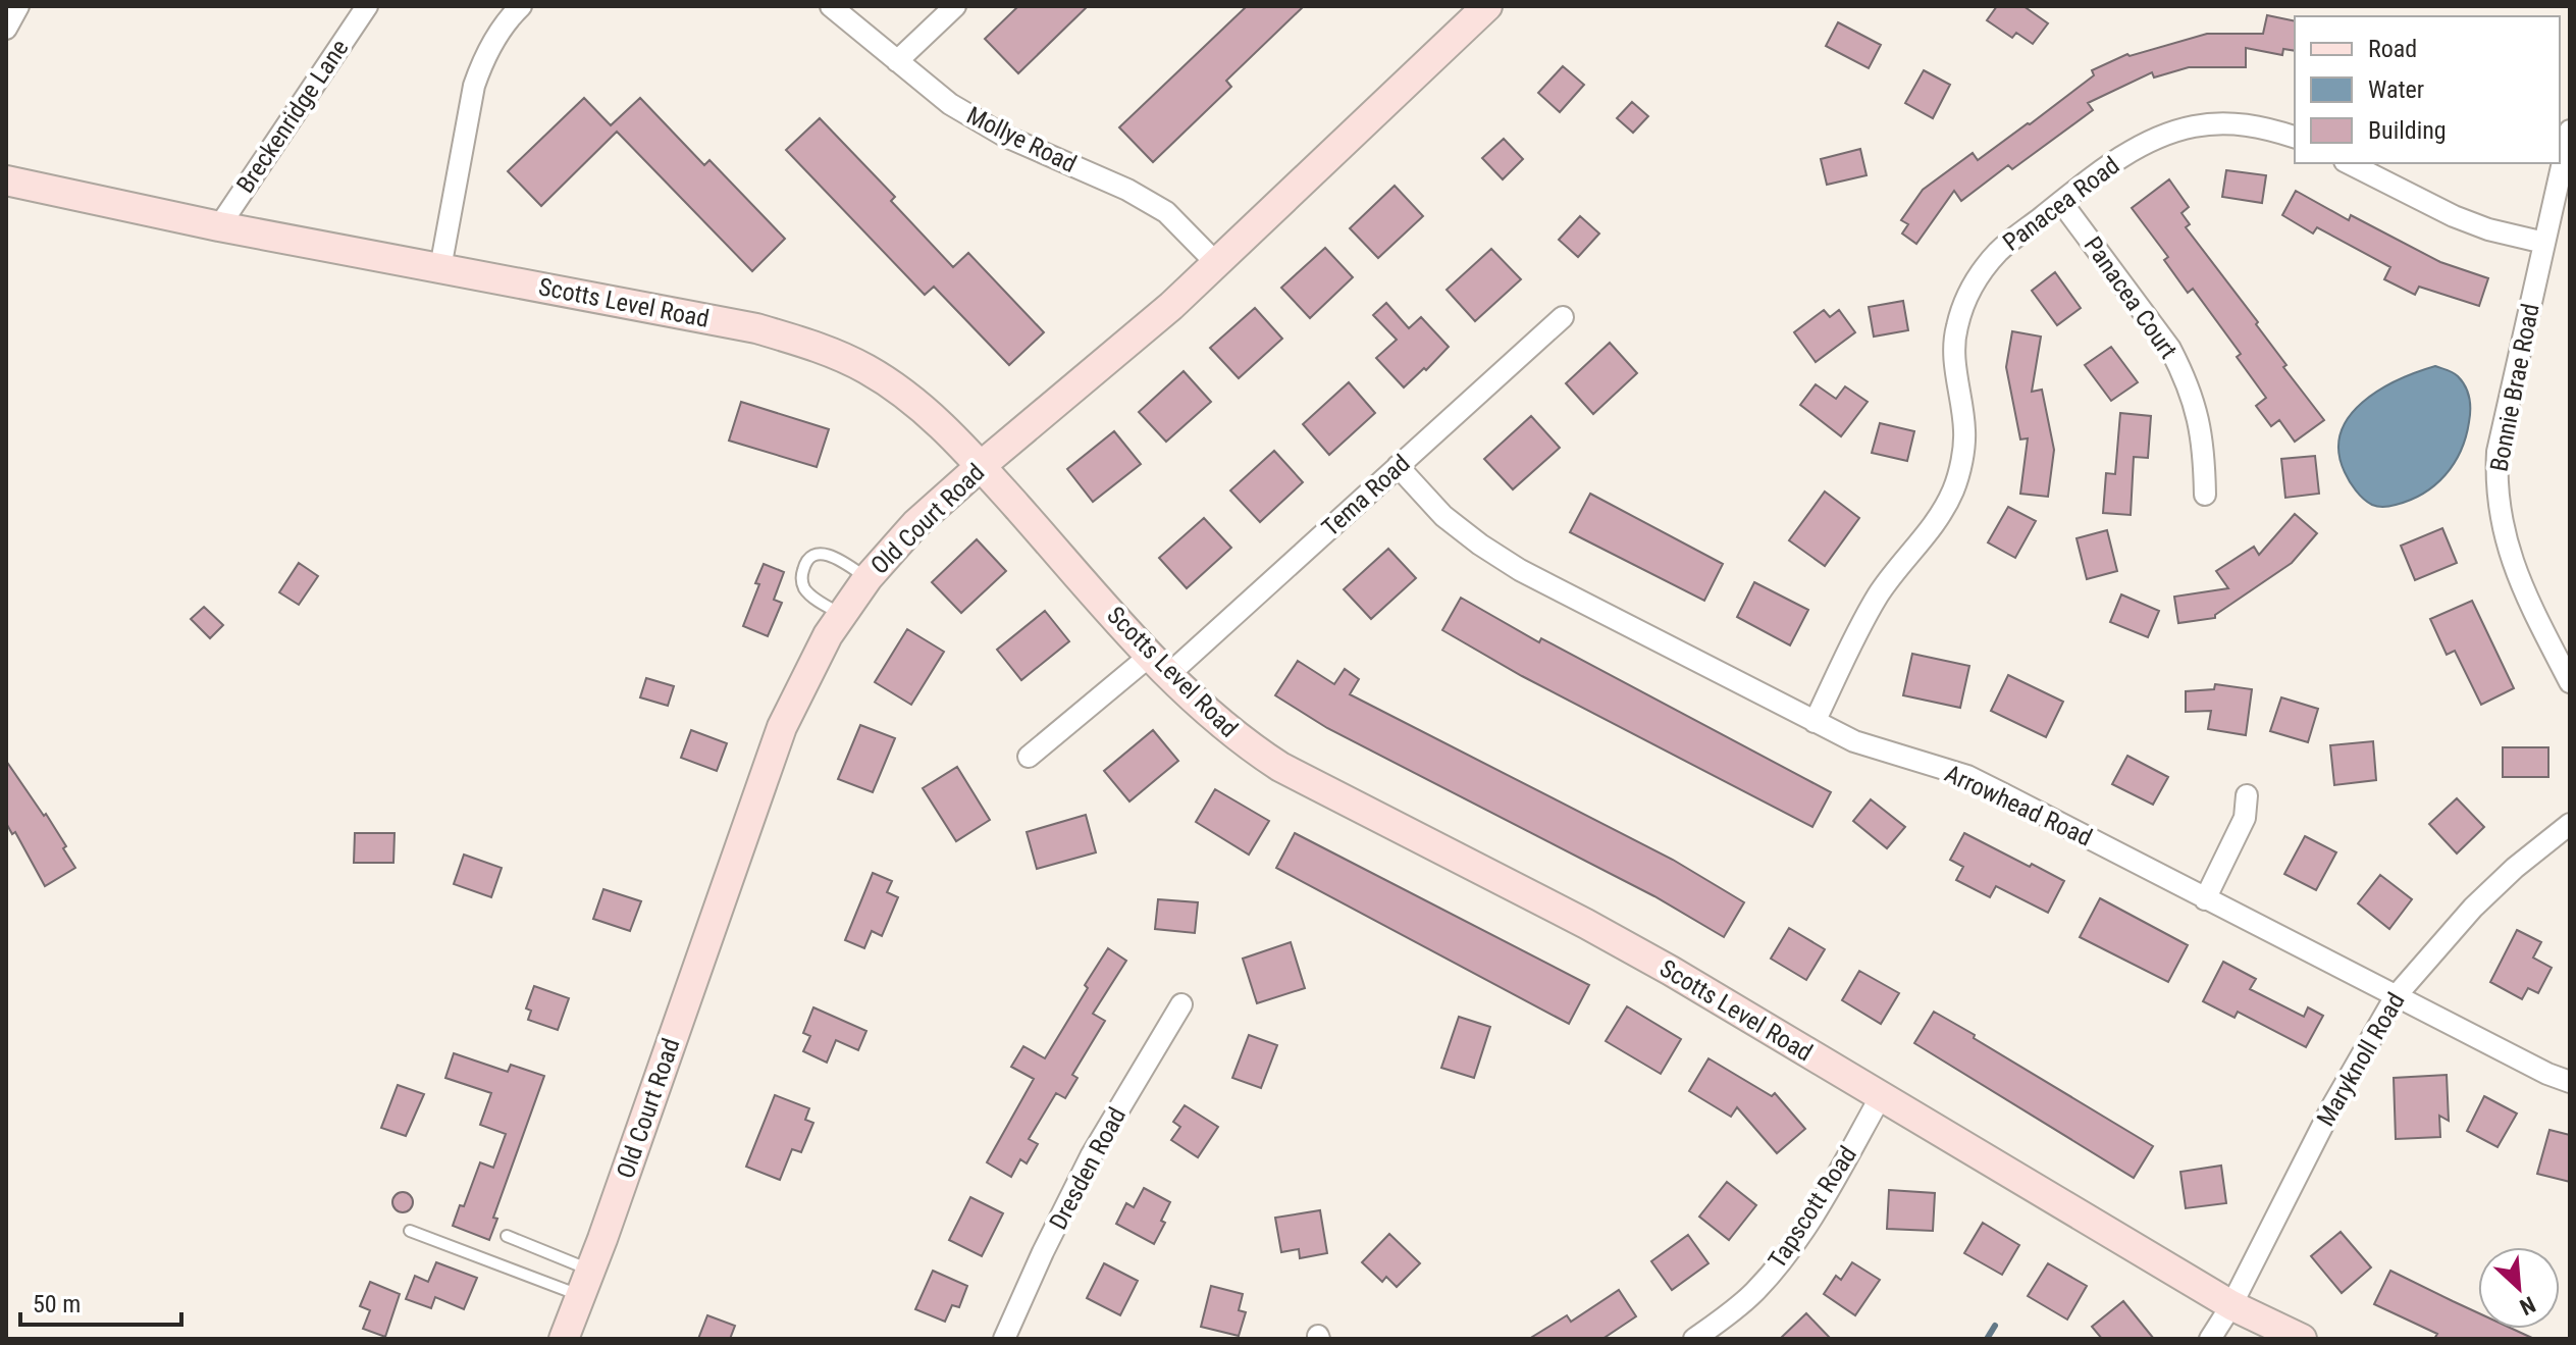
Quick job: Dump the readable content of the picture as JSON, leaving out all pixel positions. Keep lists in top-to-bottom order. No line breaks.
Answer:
{"streets":{"main road":["Scotts Level Road","Old Court Road"],"street":["Breckenridge Lane","Mollye Road","Panacea Road","Panacea Court","Bonnie Brae Road","Tema Road","Arrowhead Road","Maryknoll Road","Dresden Road","Tapscott Road"]},"crossings":[["Breckenridge Lane","Scotts Level Road"],["Mollye Road","Old Court Road"],["Panacea Road","Panacea Court"],["Panacea Road","Arrowhead Road"],["Scotts Level Road","Tema Road"],["Scotts Level Road","Old Court Road"],["Scotts Level Road","Maryknoll Road"],["Scotts Level Road","Tapscott Road"],["Tema Road","Arrowhead Road"],["Arrowhead Road","Maryknoll Road"]],"legend":["Road","Water","Building"],"scale_bar":"50 m","north":"bottom right"}
